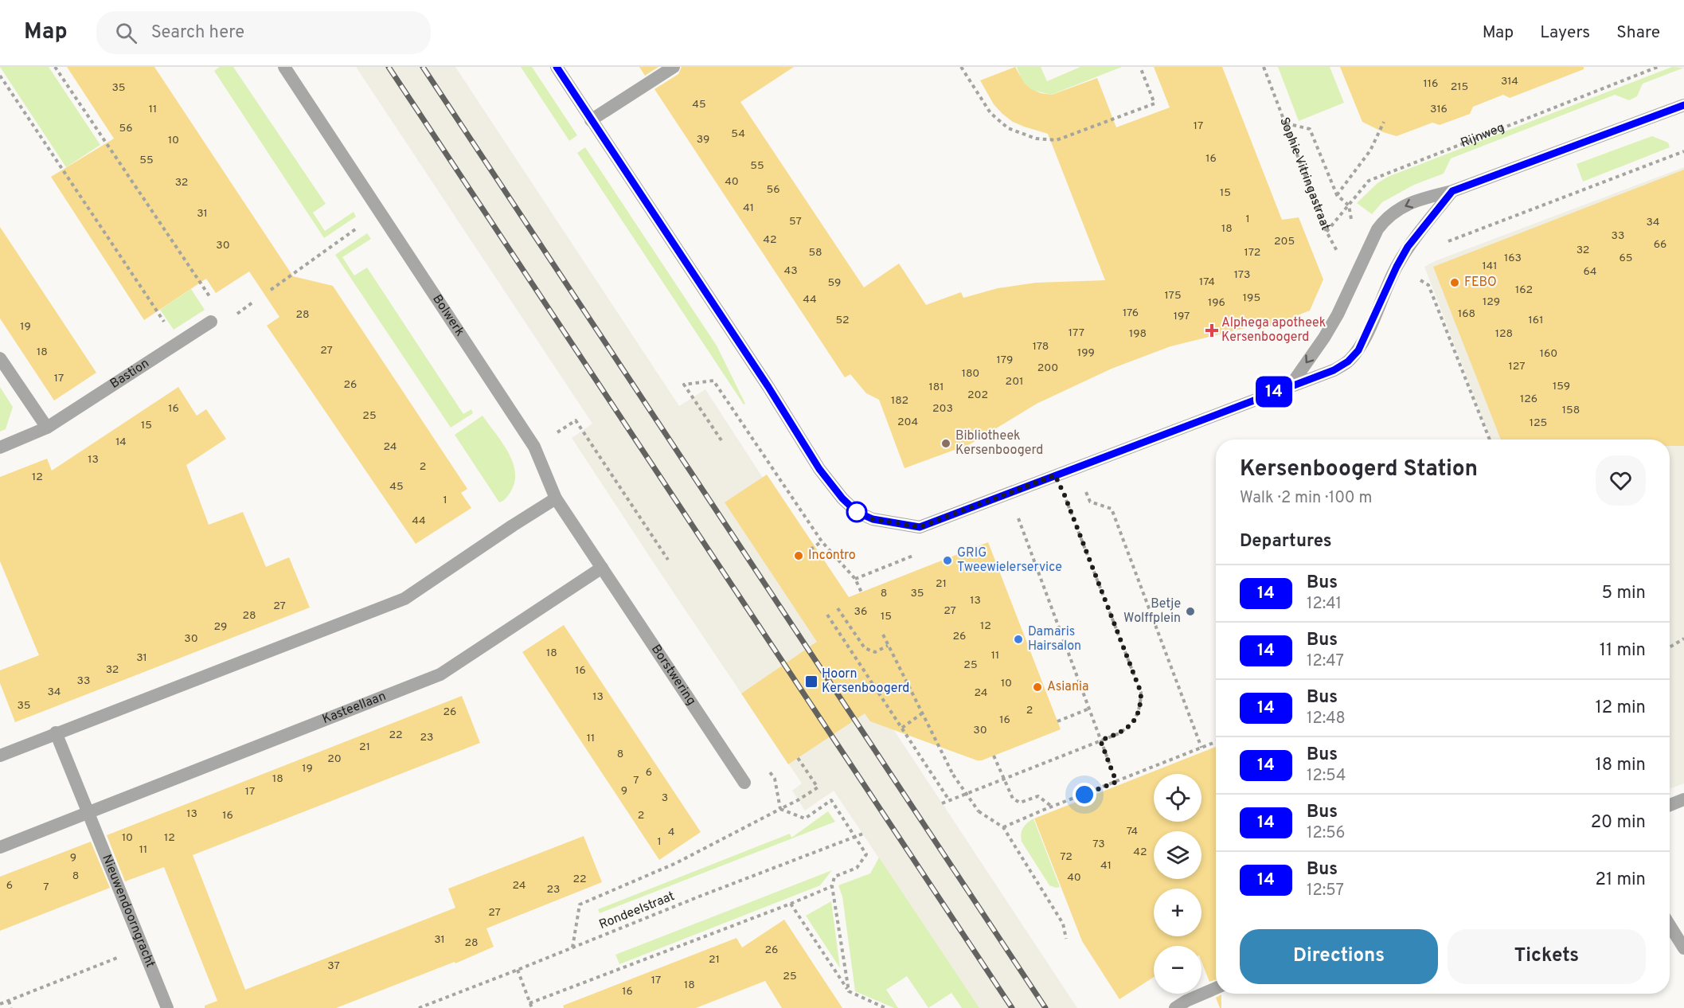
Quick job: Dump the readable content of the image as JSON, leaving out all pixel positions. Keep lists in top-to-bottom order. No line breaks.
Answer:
{"streets":{"street":["Bolwerk","Bastion","Borstwering","Kasteellaan","Nieuwendoorngracht"],"path":["Rijnweg","Sophie Vitringastraat","Rondeelstraat"]},"crossings":[["Rijnweg","Sophie Vitringastraat"],["Bolwerk","Borstwering"],["Bolwerk","Kasteellaan"],["Borstwering","Kasteellaan"],["Kasteellaan","Nieuwendoorngracht"]],"places":{"other":["FEBO","Bibliotheek Kersenboogerd","Incontro","GRIG Tweewielerservice","Betje Wolffplein","Damaris Hairsalon","Asiania"],"health":["Alphega apotheek Kersenboogerd"],"transit":["Hoorn Kersenboogerd"]},"lines":["bus line 14"],"house_numbers":["314","116","215","35","45","11","316","17","56","54","39","10","16","55","55","40","32","56","15","41","31","1","57","34","18","33","42","205","66","30","32","58","172","163","65","141","43","64","173","174","59","162","175","195","44","129","196","176","168","28","197","52","161","19","177","198","128","178","27","18","199","160","179","127","200","180","17","201","26","159","181","202","126","182","16","203","158","25","204","125","15","14","24","13","2","12","45","1","44","21","8","35","13","27","27","36","28","15","12","29","26","30","18","11","31","25","32","16","33","10","34","24","13","35","2","26","16","30","22","23","11","21","8","20","19","6","18","7","9","17","3","13","16","2","74","4","10","12","1","73","11","42","72","9","41","8","40","22","6","24","7","23","27","31","28","26","21","37","25","17","18","16"],"page":{"header":"Map","search":"Search here","nav":["Map","Layers","Share"],"on_map":"14","heading":[["Kersenboogerd Station","Walk · 2 min · 100 m"],"Departures"],"list":[{"mark":"14","name":"Bus","note":"12:41","value":"5 min"},{"mark":"14","name":"Bus","note":"12:47","value":"11 min"},{"mark":"14","name":"Bus","note":"12:48","value":"12 min"},{"mark":"14","name":"Bus","note":"12:54","value":"18 min"},{"mark":"14","name":"Bus","note":"12:56","value":"20 min"},{"mark":"14","name":"Bus","note":"12:57","value":"21 min"}],"map_buttons":["+","−"],"buttons":["Directions","Tickets"]}}
